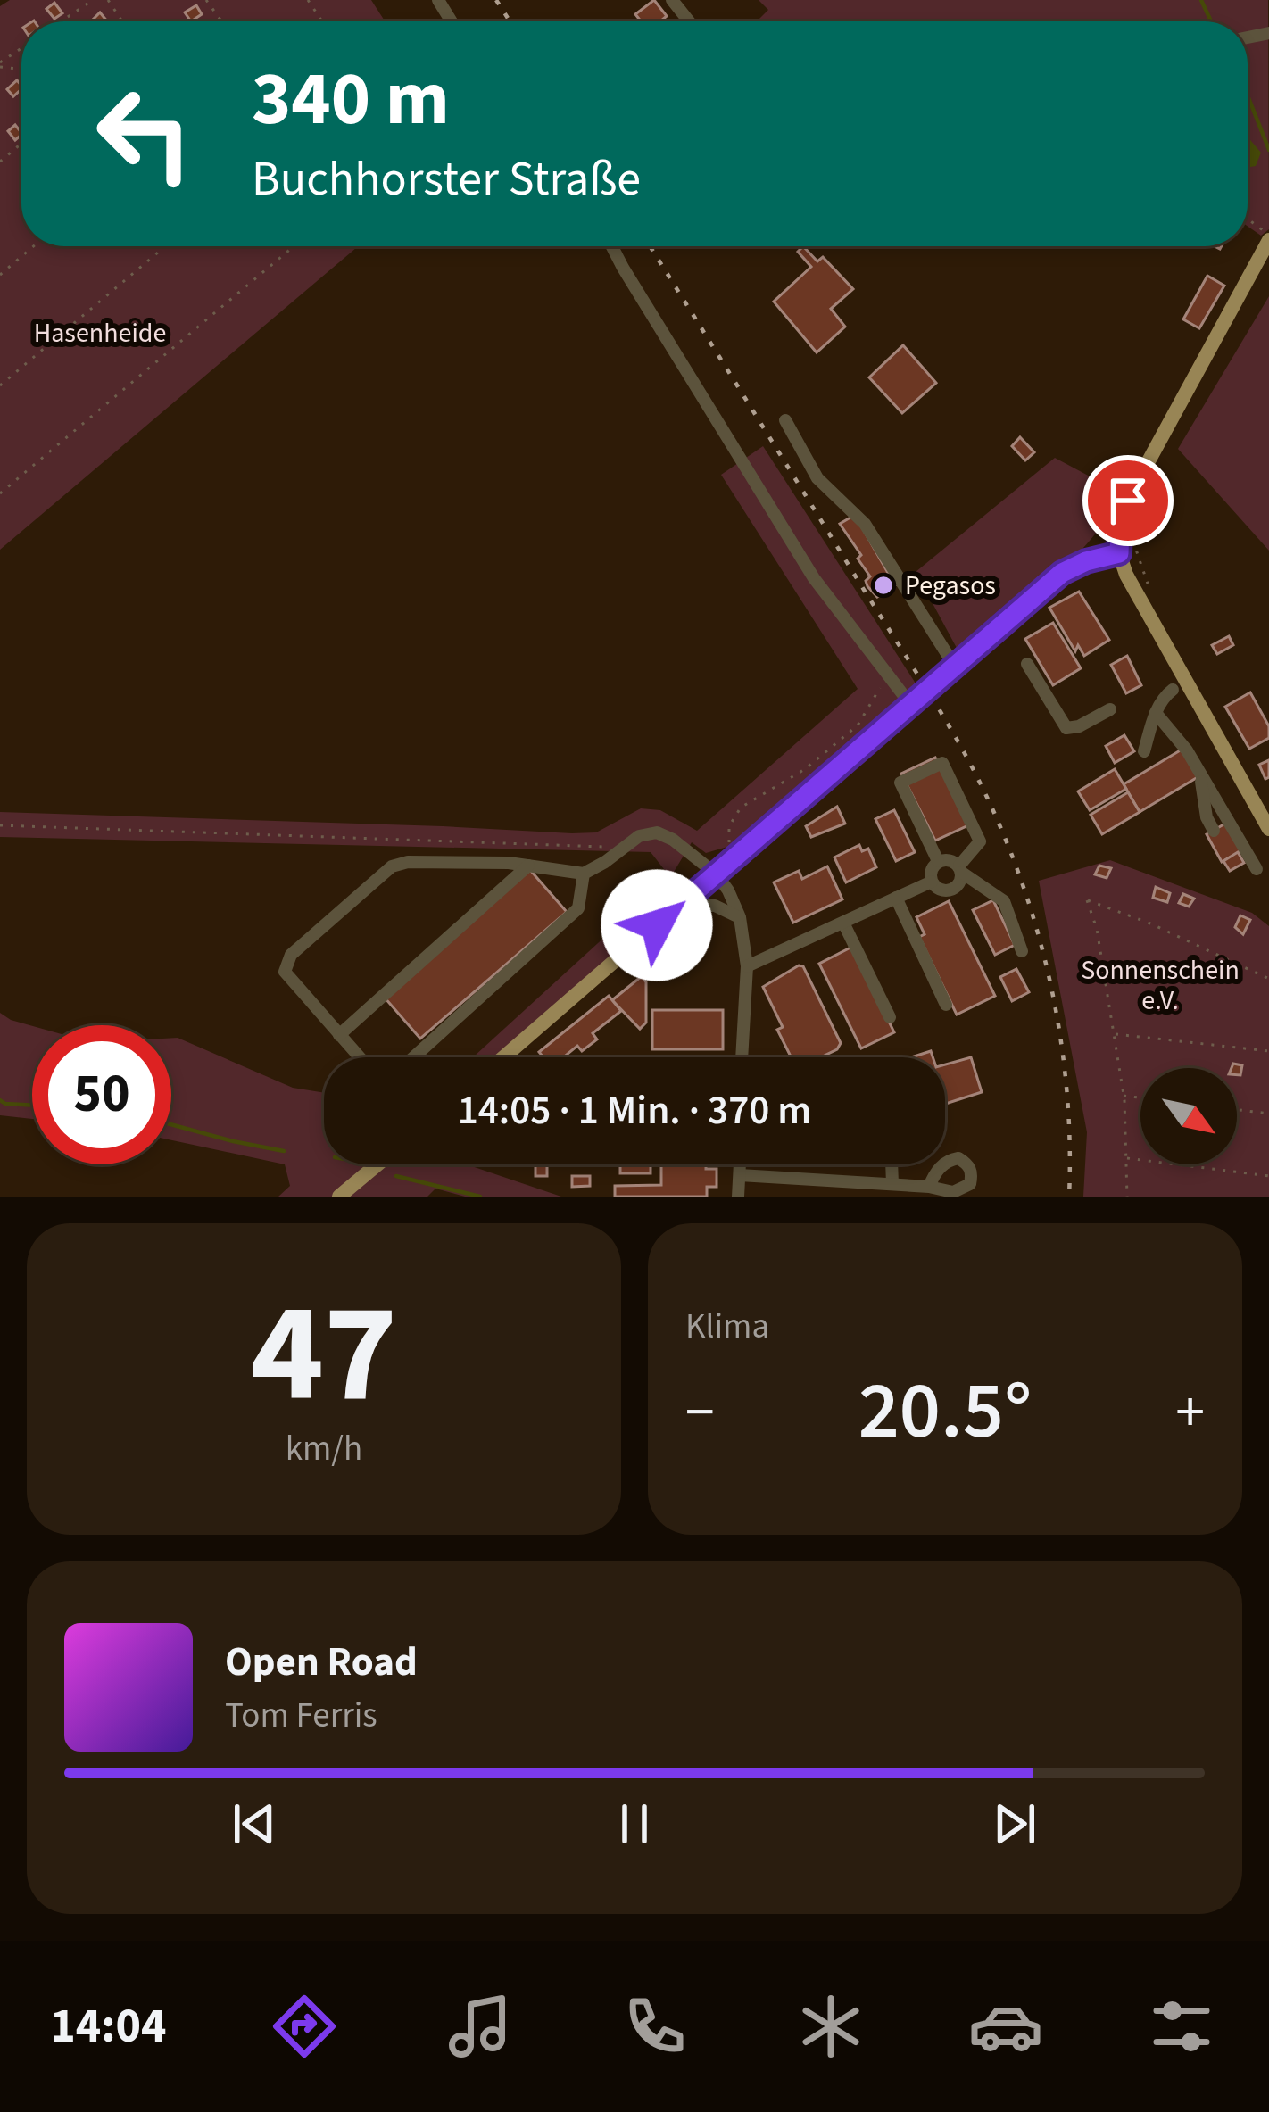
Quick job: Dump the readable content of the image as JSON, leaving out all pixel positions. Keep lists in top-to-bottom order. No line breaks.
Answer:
{"parks":["Hasenheide","Sonnenschein e.V."],"places":["Pegasos"],"north":"bottom right","page":{"turn":["340 m","Buchhorster Straße"],"limit":"50","trip":"14:05 · 1 Min. · 370 m","tile":[["47","km/h"],"Klima"],"heat":["−","20.5°","+"],"song":["Open Road","Tom Ferris"],"tabs":"14:04"}}
